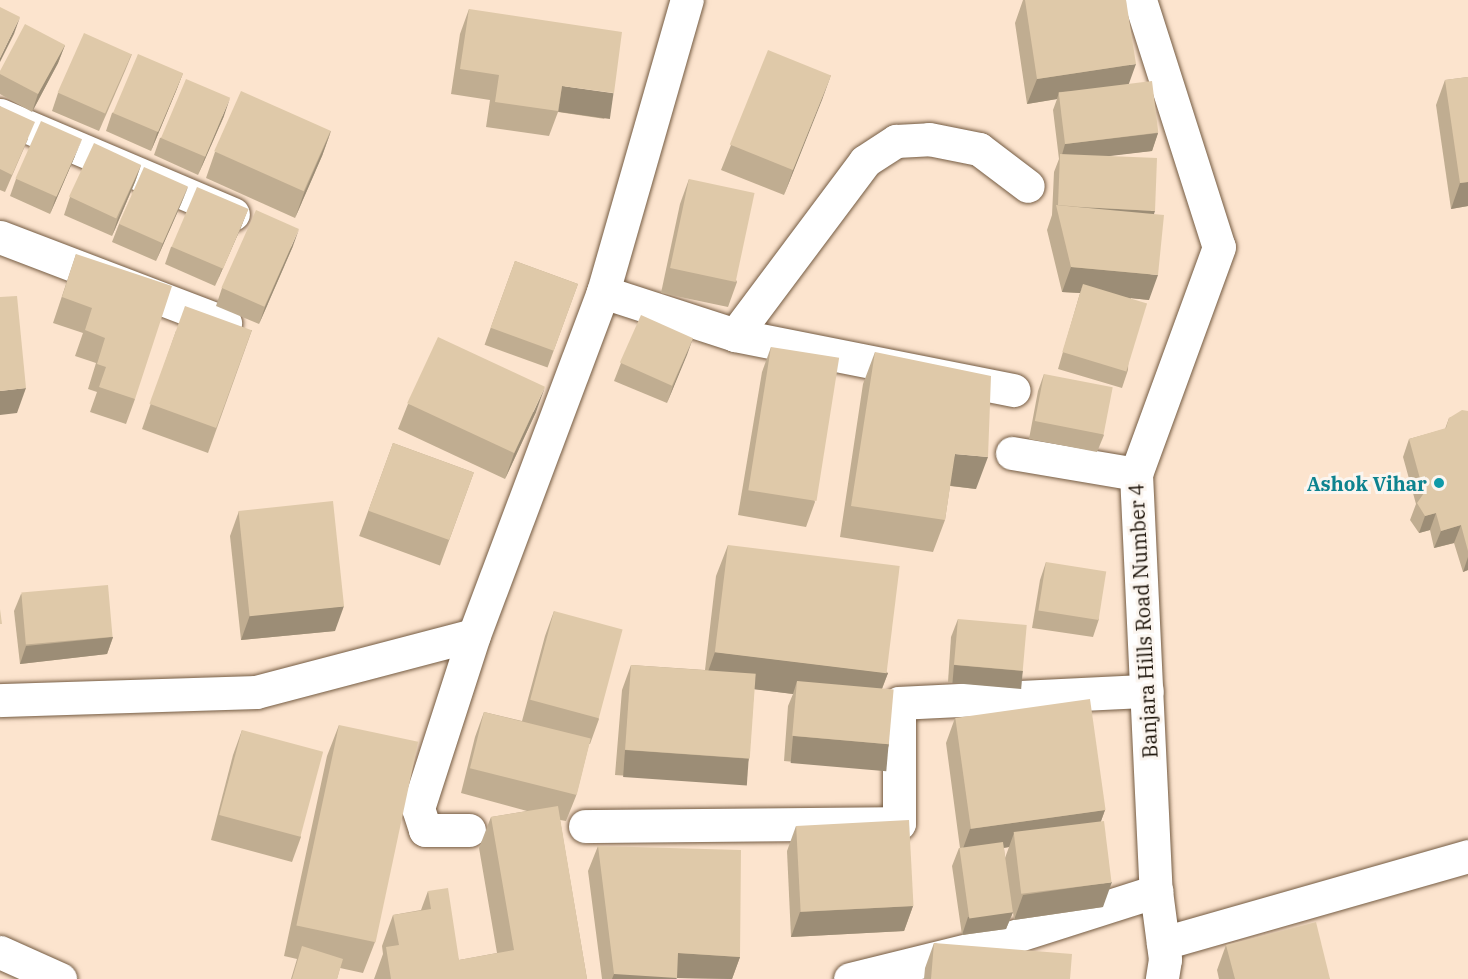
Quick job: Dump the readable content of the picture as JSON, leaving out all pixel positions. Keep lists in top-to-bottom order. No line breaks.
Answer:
{"streets":{"street":["Banjara Hills Road Number 4"]},"places":["Ashok Vihar"]}
